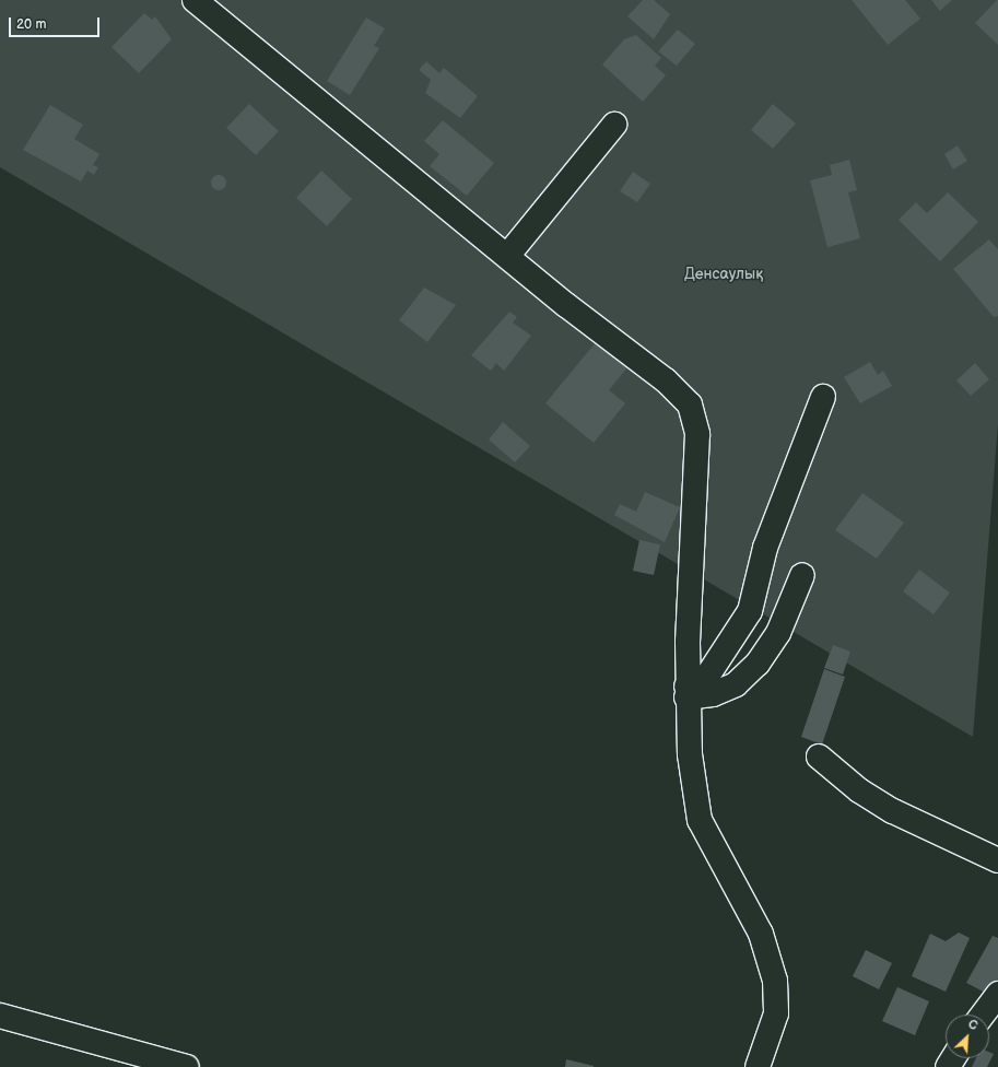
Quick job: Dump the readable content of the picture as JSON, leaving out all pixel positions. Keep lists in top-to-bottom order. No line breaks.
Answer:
{"parks":["Денсаулық"],"scale_bar":"20 m","north":"top right"}
